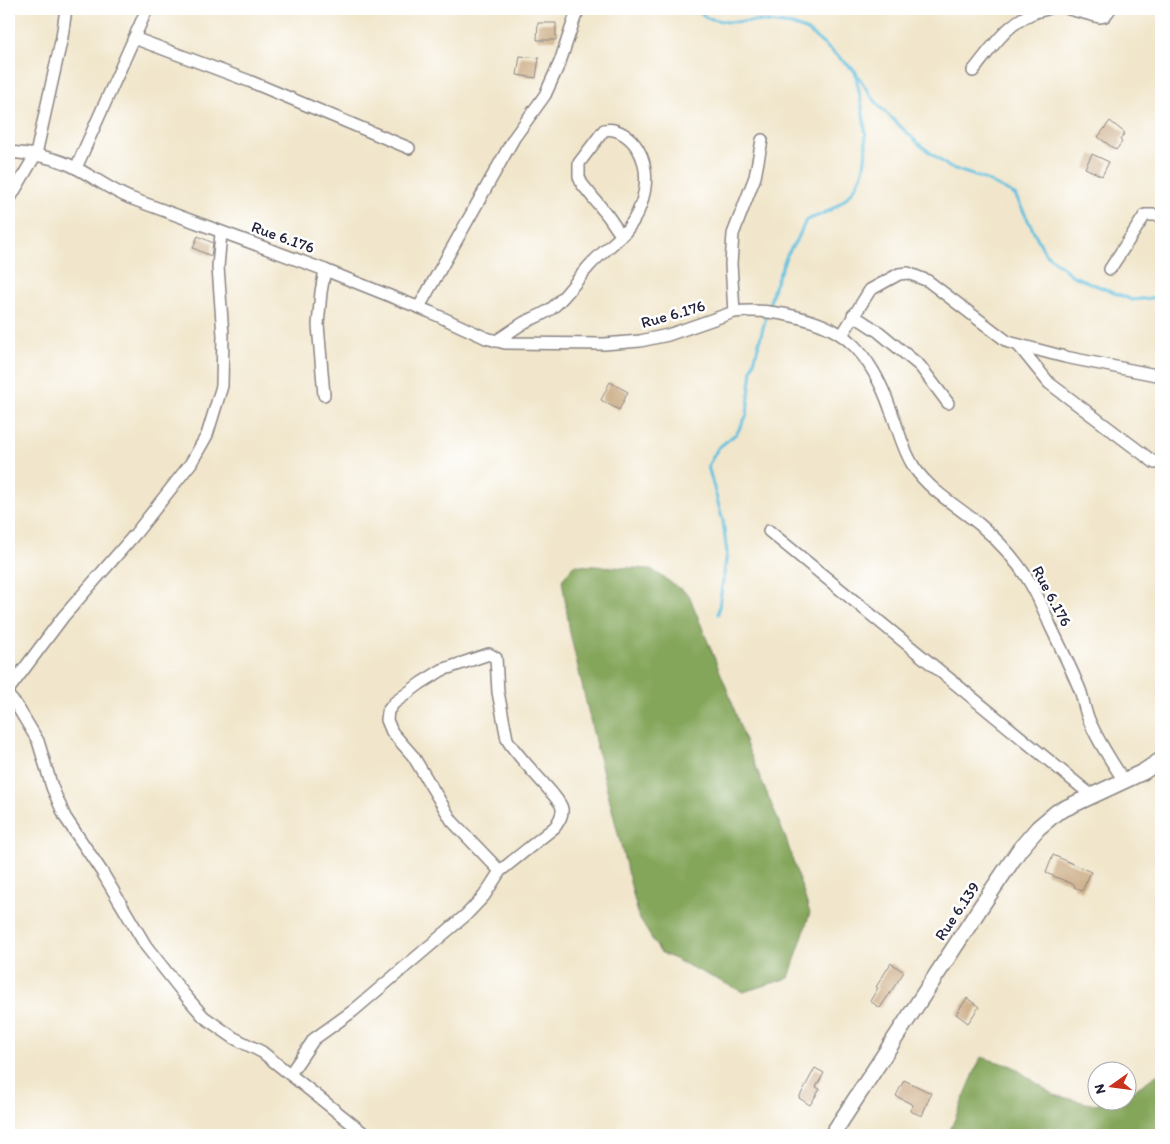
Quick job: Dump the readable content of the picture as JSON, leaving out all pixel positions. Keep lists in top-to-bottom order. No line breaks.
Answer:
{"streets":{"street":["Rue 6.176","Rue 6.139"]},"crossings":[["Rue 6.176","Rue 6.139"]],"north":"left"}
